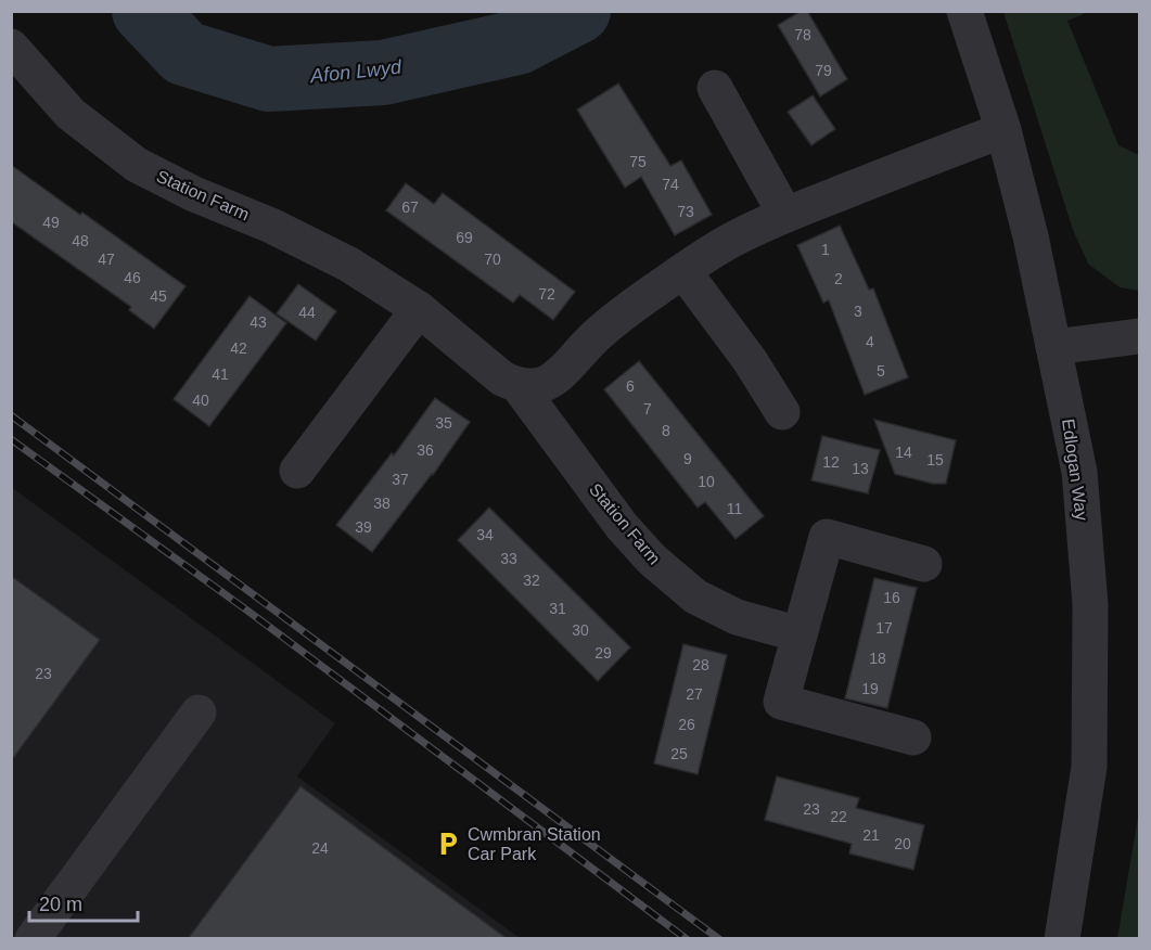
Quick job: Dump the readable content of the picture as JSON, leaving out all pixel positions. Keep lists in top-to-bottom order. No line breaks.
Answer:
{"streets":{"street":["Station Farm","Edlogan Way"]},"water":["Afon Lwyd"],"places":{"parking":["Cwmbran Station Car Park"]},"house_numbers":["78","79","75","74","67","73","49","69","48","1","47","70","46","2","72","45","3","44","43","4","42","5","41","6","40","7","35","8","36","14","9","15","12","13","37","10","38","11","39","34","33","32","16","31","17","30","29","18","28","23","19","27","26","25","23","22","21","20","24"],"scale_bar":"20 m"}
